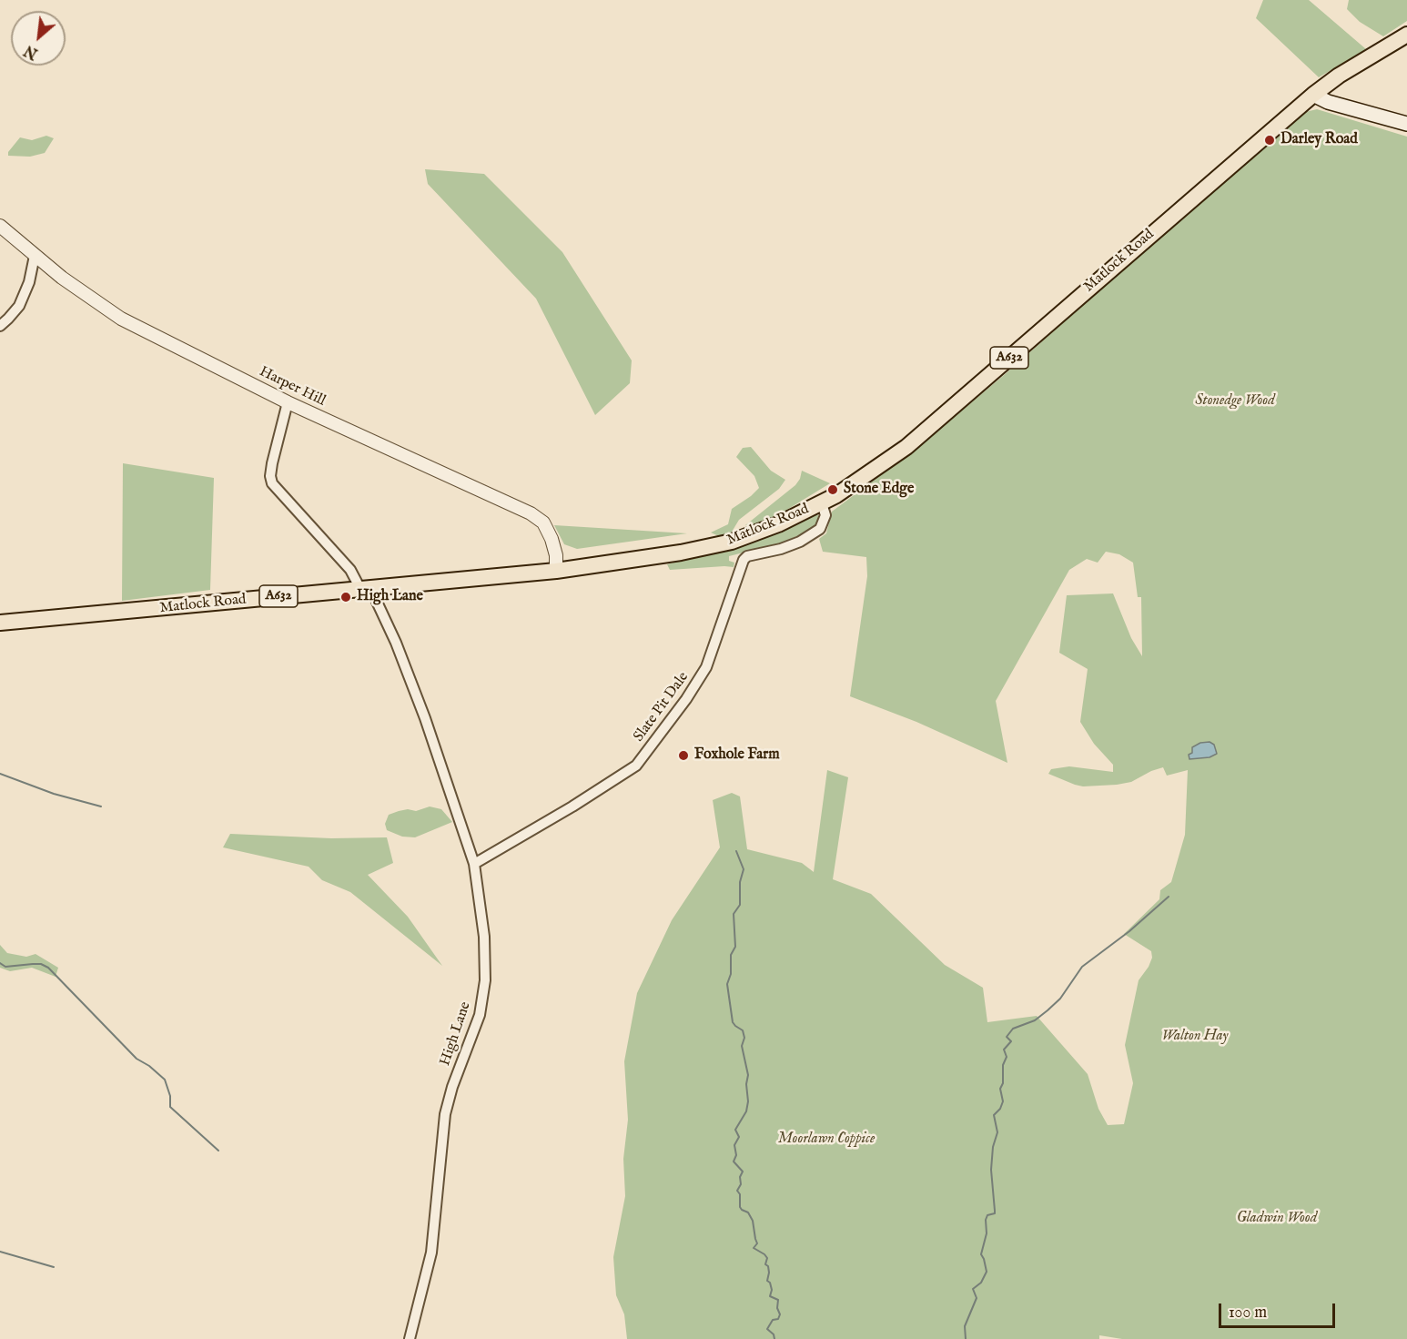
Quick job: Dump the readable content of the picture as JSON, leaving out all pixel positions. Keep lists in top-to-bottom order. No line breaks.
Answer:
{"streets":{"main road":["Matlock Road","A632"],"street":["Harper Hill","Slate Pit Dale","High Lane"]},"crossings":[["Matlock Road","Harper Hill"],["Matlock Road","Slate Pit Dale"],["Matlock Road","High Lane"],["Harper Hill","High Lane"],["Slate Pit Dale","High Lane"]],"parks":["Stonedge Wood","Walton Hay","Moorlawn Coppice","Gladwin Wood"],"places":["Darley Road","Stone Edge","High Lane","Foxhole Farm"],"scale_bar":"100 m","north":"bottom left"}
